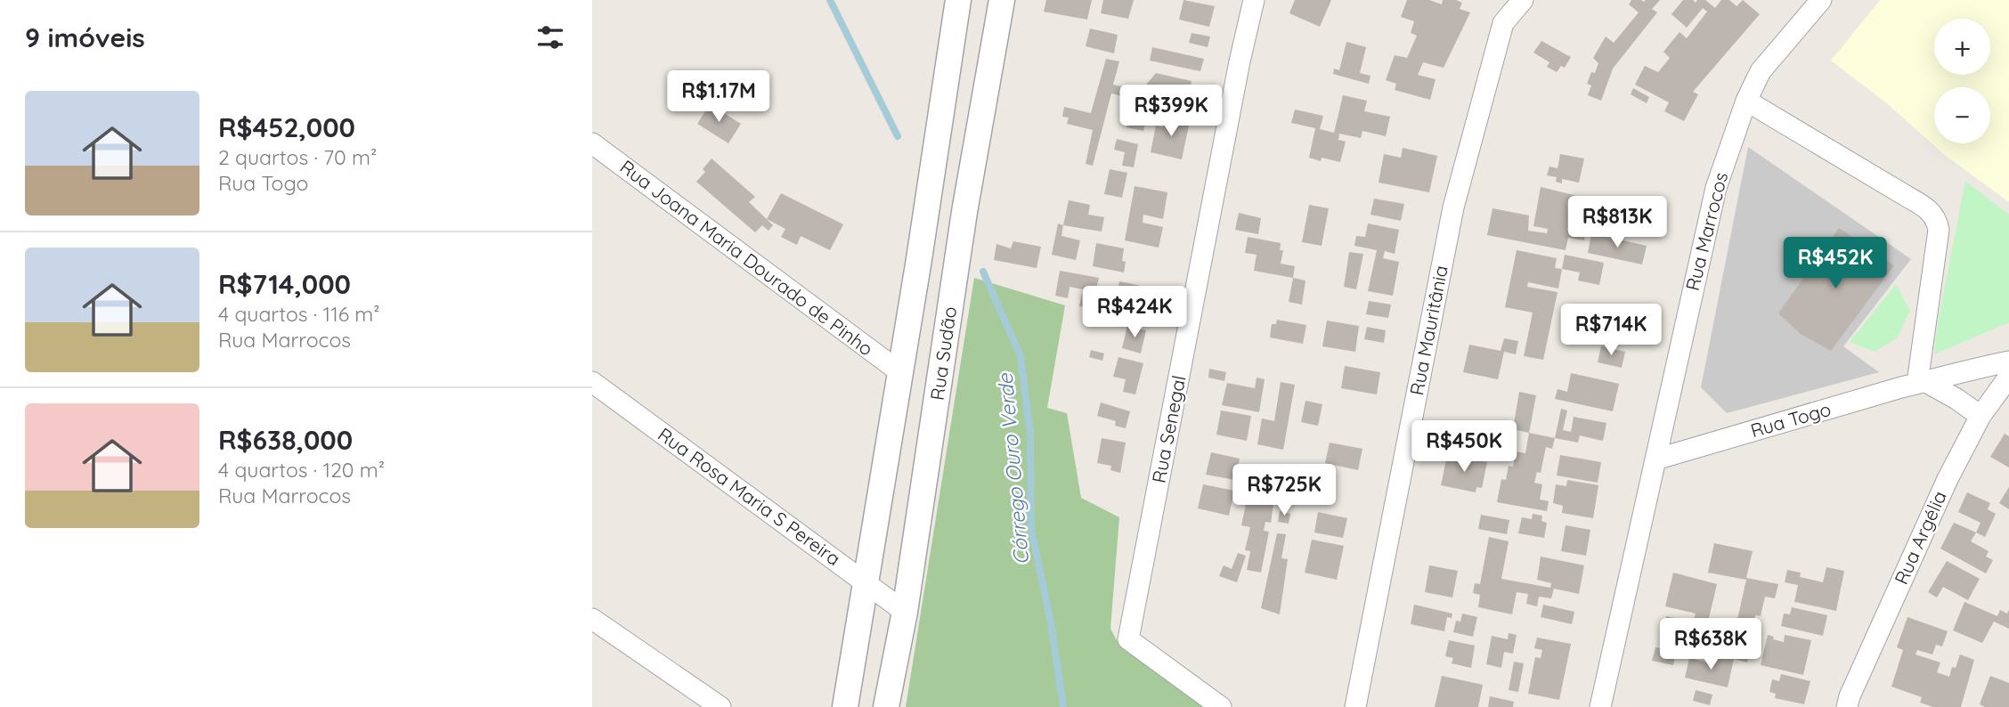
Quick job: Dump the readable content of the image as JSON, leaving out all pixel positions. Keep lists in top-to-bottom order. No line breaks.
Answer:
{"streets":{"street":["Rua Marrocos","Rua Joana Maria Dourado de Pinho","Rua Mauritânia","Rua Sudão","Rua Togo","Rua Senegal","Rua Rosa Maria S Pereira","Rua Argélia"]},"crossings":[["Rua Marrocos","Rua Togo"],["Rua Joana Maria Dourado de Pinho","Rua Sudão"],["Rua Sudão","Rua Rosa Maria S Pereira"]],"water":["Córrego Ouro Verde"],"page":{"heading":"9 imóveis","map_buttons":["+","−"],"price":["R$1.17M","R$399K","R$813K","R$452K","R$424K","R$714K","R$450K","R$725K","R$638K"],"list":[{"name":"R$452,000","note":"2 quartos · 70 m² · Rua Togo"},{"name":"R$714,000","note":"4 quartos · 116 m² · Rua Marrocos"},{"name":"R$638,000","note":"4 quartos · 120 m² · Rua Marrocos"}]}}
